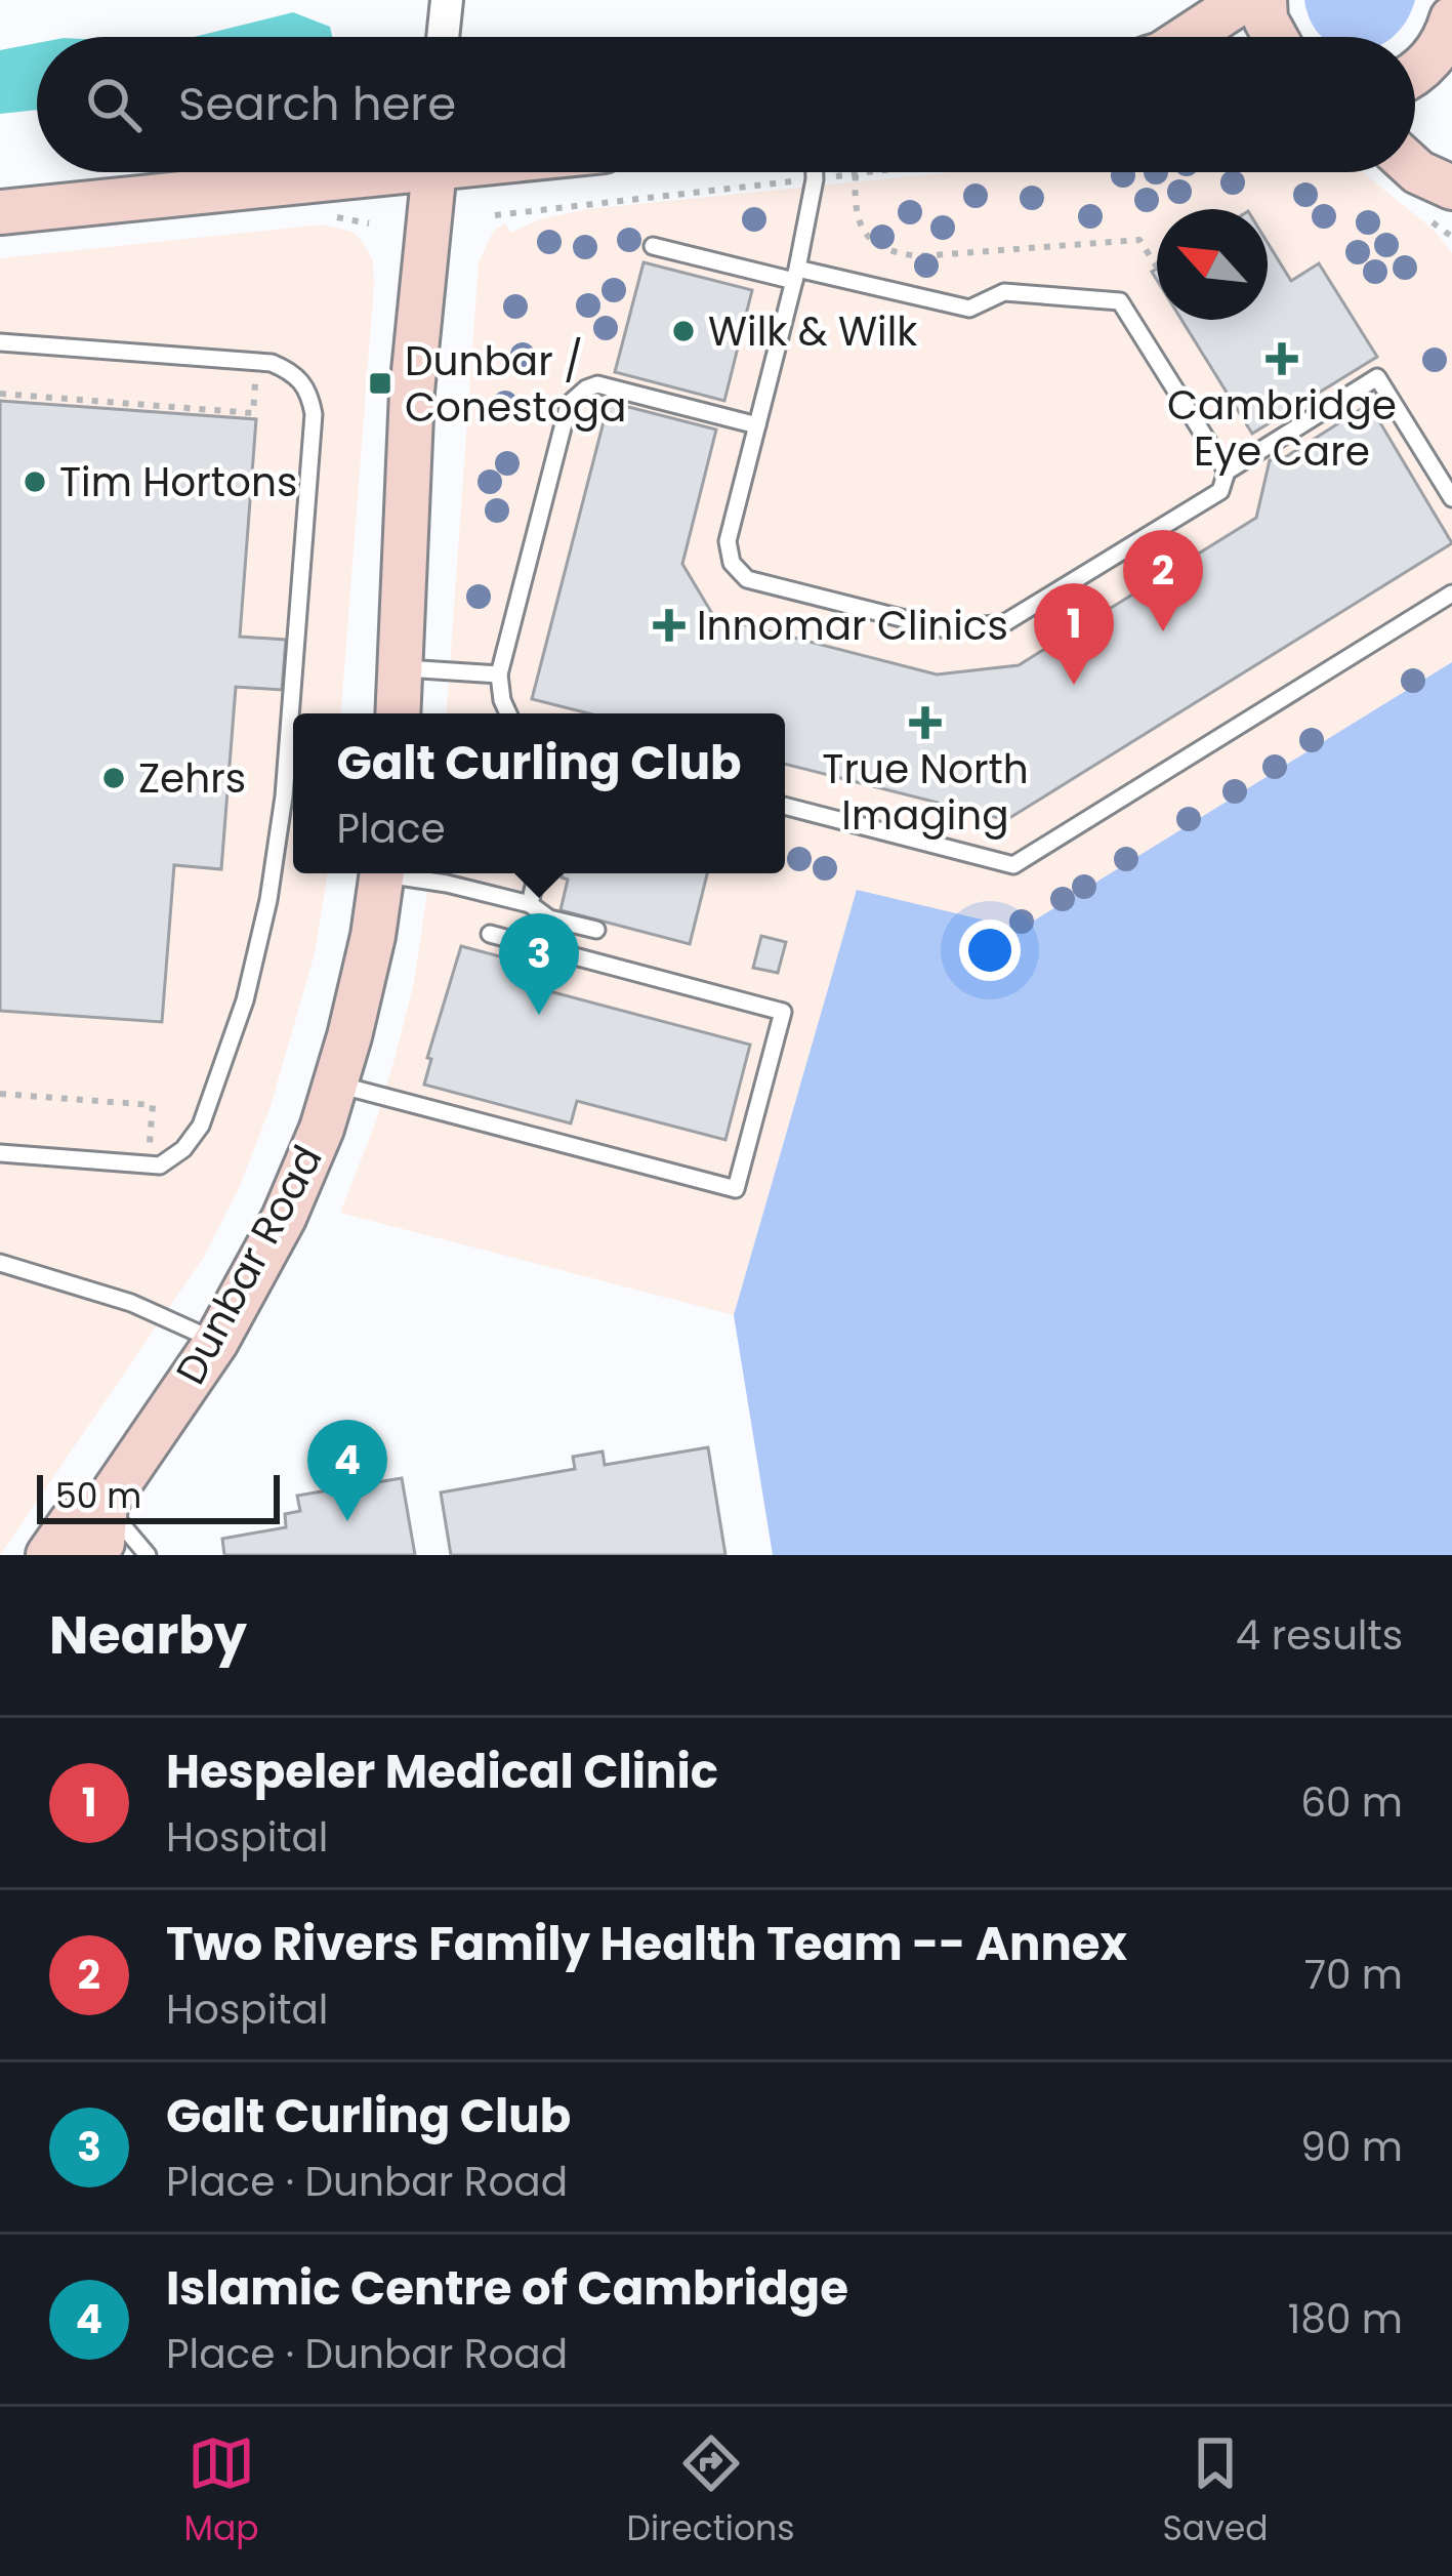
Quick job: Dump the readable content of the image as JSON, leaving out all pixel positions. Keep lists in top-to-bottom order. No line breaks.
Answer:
{"streets":{"street":["Dunbar Road"]},"places":{"other":["Wilk & Wilk","Tim Hortons","Zehrs"],"health":["Cambridge Eye Care","Innomar Clinics","True North Imaging"],"transit":["Dunbar / Conestoga"]},"scale_bar":"50 m","north":"top left","page":{"search":"Search here","pins":["2","1","3","4"],"popup":["Galt Curling Club","Place"],"scale":"50 m","heading":["Nearby","4 results"],"list":[{"mark":"1","name":"Hespeler Medical Clinic","note":"Hospital","value":"60 m"},{"mark":"2","name":"Two Rivers Family Health Team -- Annex","note":"Hospital","value":"70 m"},{"mark":"3","name":"Galt Curling Club","note":"Place · Dunbar Road","value":"90 m"},{"mark":"4","name":"Islamic Centre of Cambridge","note":"Place · Dunbar Road","value":"180 m"}],"nav":["Map","Directions","Saved"]}}
